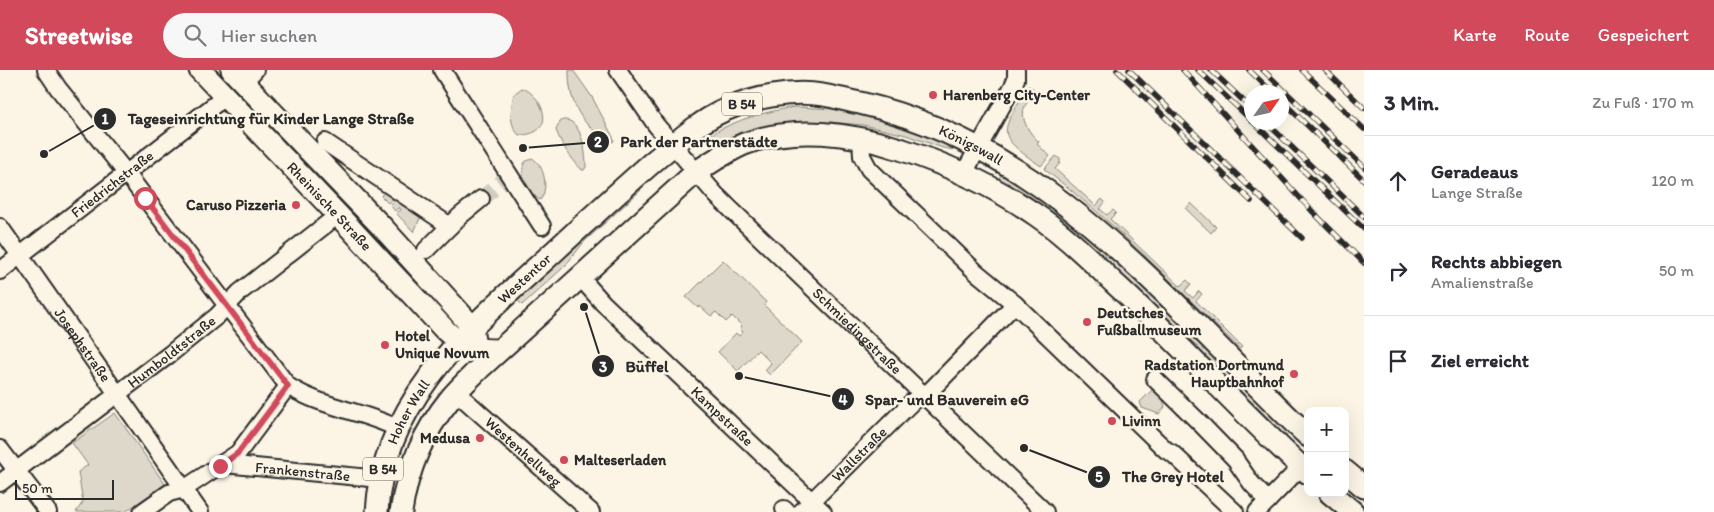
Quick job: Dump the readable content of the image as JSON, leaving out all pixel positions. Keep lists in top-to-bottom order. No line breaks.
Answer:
{"streets":{"main road":["B 54","Königswall","Rheinische Straße","Westentor","Hoher Wall"],"street":["Friedrichstraße","Schmiedingstraße","Josephstraße","Humboldtstraße","Kampstraße","Westenhellweg","Wallstraße","Frankenstraße"]},"crossings":[["Königswall","Westentor"],["Königswall","Schmiedingstraße"],["Friedrichstraße","Rheinische Straße"],["Friedrichstraße","Josephstraße"],["Rheinische Straße","Westentor"],["Rheinische Straße","Humboldtstraße"],["Westentor","Hoher Wall"],["Westentor","Kampstraße"],["Westentor","Westenhellweg"],["Schmiedingstraße","Wallstraße"],["Josephstraße","Humboldtstraße"],["Hoher Wall","Frankenstraße"],["Kampstraße","Wallstraße"]],"places":["Harenberg City-Center","Park der Partnerstädte","Tageseinrichtung für Kinder Lange Straße","Caruso Pizzeria","Büffel","Deutsches Fußballmuseum","Hotel Unique Novum","Radstation Dortmund Hauptbahnhof","Spar- und Bauverein eG","Livinn","Medusa","The Grey Hotel","Malteserladen"],"scale_bar":"50 m","north":"top right","page":{"header":"Streetwise","search":"Hier suchen","nav":["Karte","Route","Gespeichert"],"heading":["3 Min.","Zu Fuß · 170 m"],"list":[["Geradeaus","Lange Straße","120 m"],["Rechts abbiegen","Amalienstraße","50 m"],"Ziel erreicht"],"map_buttons":["+","−"],"scale":"50 m"}}
